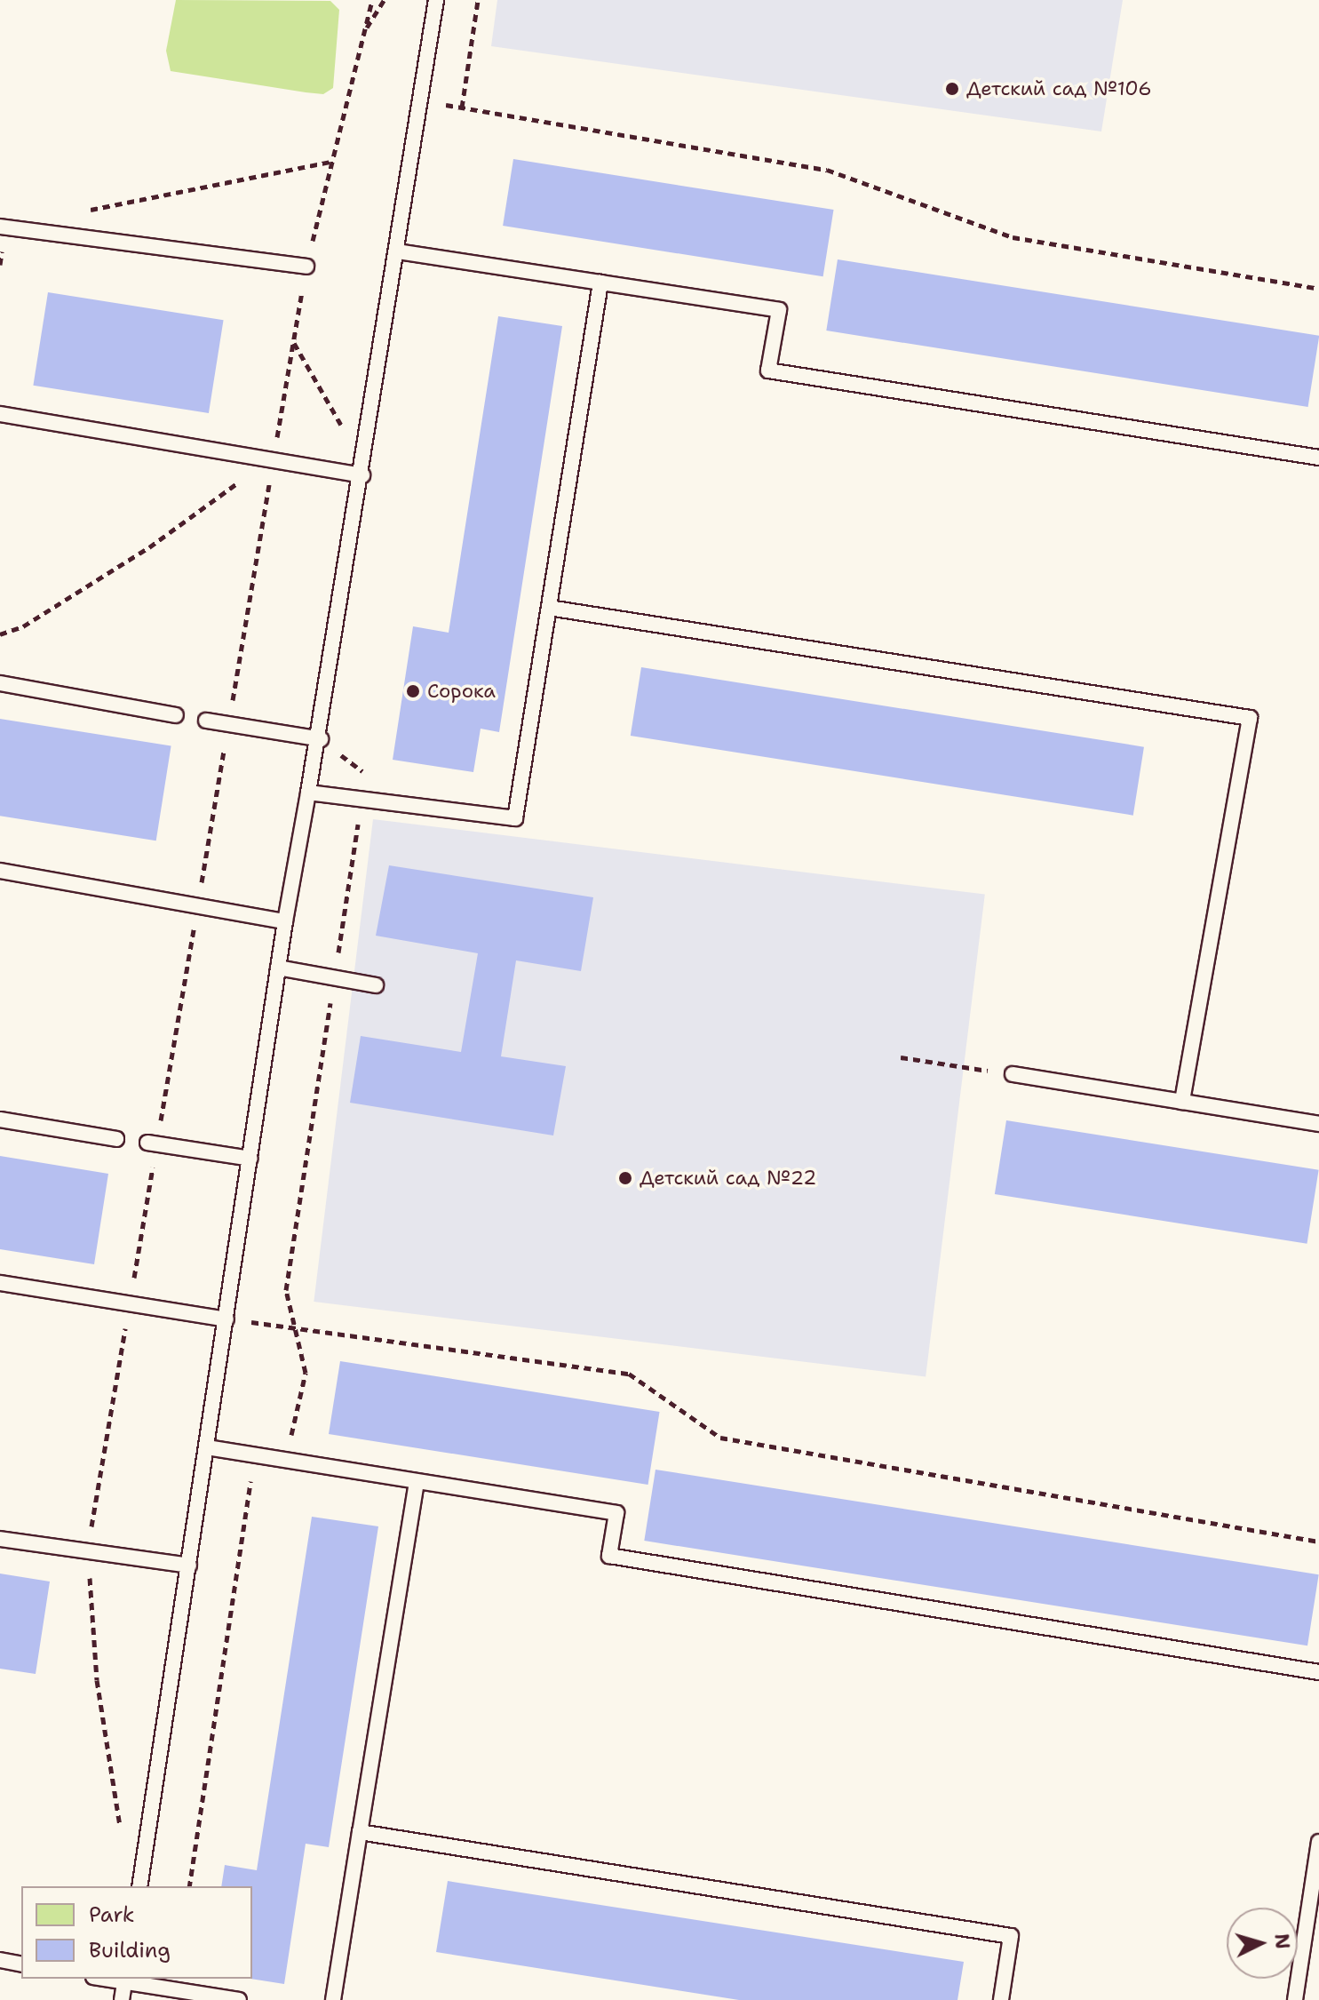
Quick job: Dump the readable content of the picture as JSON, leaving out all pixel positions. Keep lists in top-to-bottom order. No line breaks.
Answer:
{"places":["Детский сад №106","Сорока","Детский сад №22"],"legend":["Park","Building"],"north":"right"}
